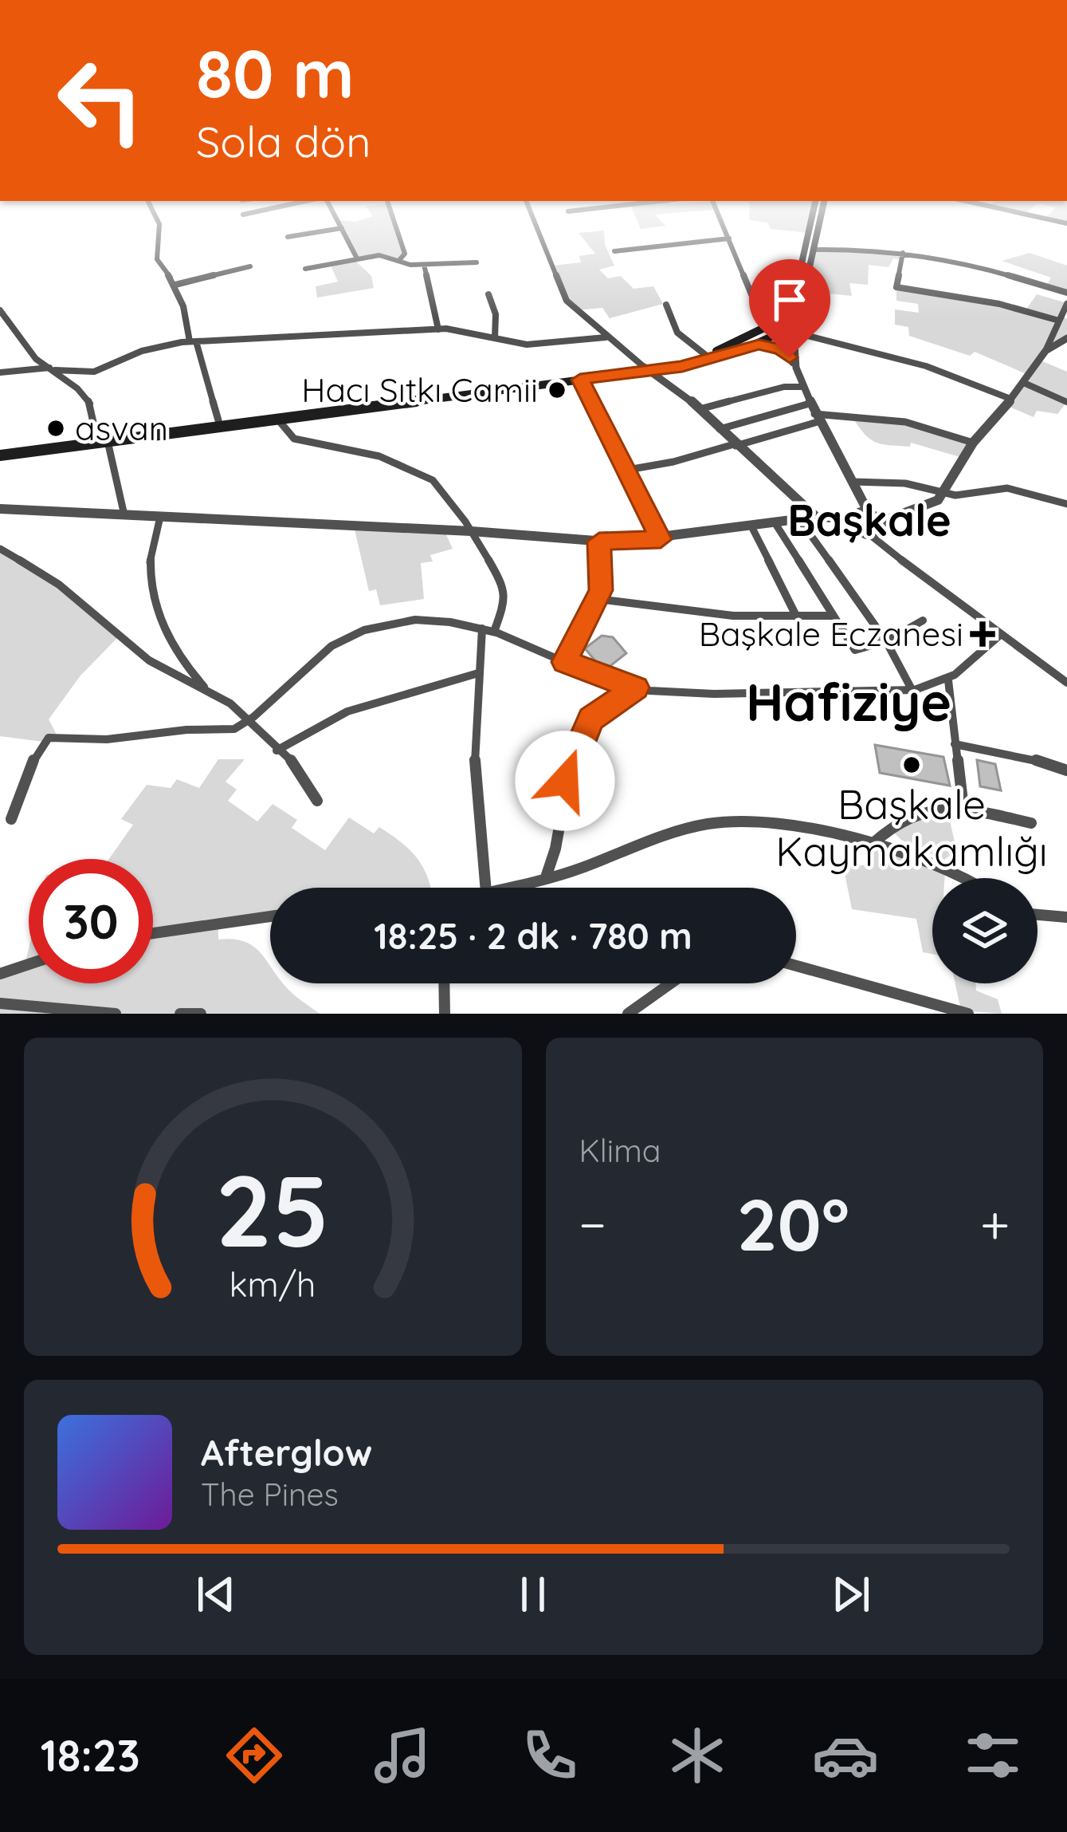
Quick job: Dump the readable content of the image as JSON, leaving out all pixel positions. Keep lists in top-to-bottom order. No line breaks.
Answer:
{"districts":["Başkale","Hafiziye"],"places":{"other":["Hacı Sıtkı Camii","asvan","Başkale Kaymakamlığı"],"health":["Başkale Eczanesi"]},"page":{"turn":["80 m","Sola dön"],"limit":"30","trip":"18:25 · 2 dk · 780 m","tile":"Klima","heat":["−","20°","+"],"song":["Afterglow","The Pines"],"tabs":"18:23","gauge":["25","km/h"]}}
